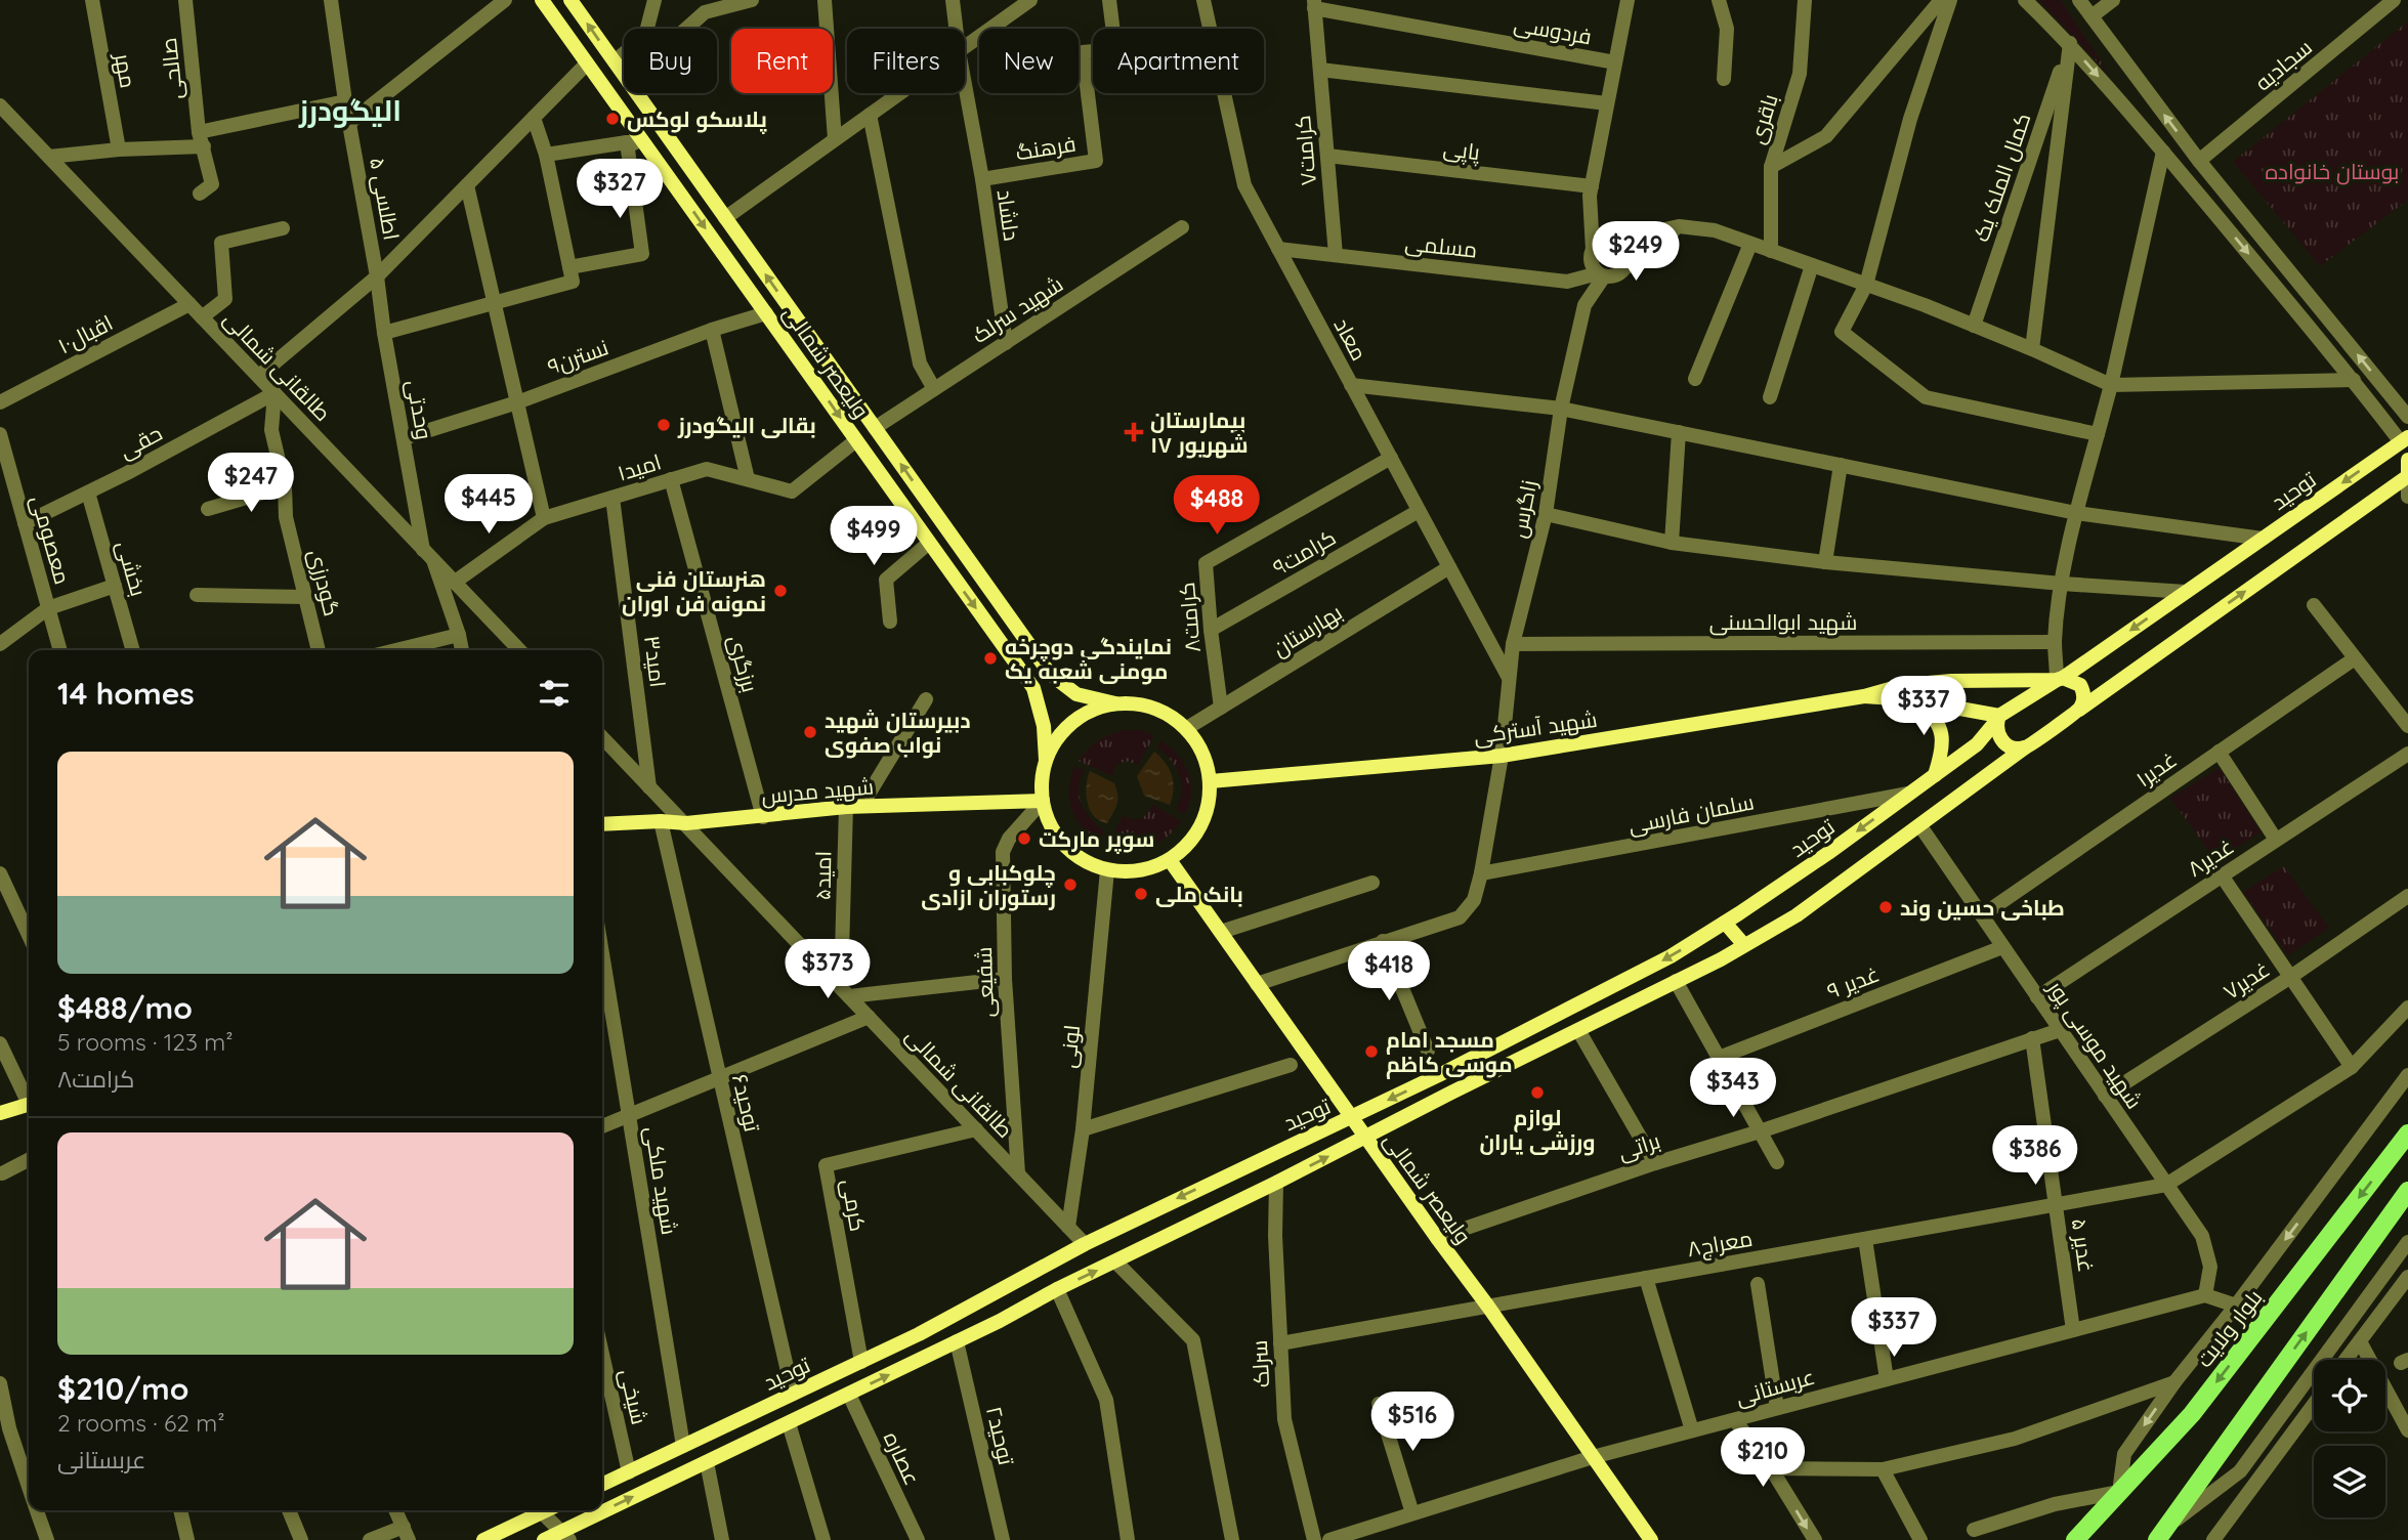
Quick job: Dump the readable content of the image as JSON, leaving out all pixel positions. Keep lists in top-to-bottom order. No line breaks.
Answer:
{"streets":{"main road":["ولیعصر شمالی","توحید","شهید آسترکی","شهید مدرس","بلوار ولایت"],"street":["فردوسی","سجادیه","صالحی","مهر","باقری","فرهنگ","پاپی","کرامت۷","کمال الملک یک","اطلسی ۵","دلشاد","مسلمی","شهید سرلک","اقبال۱۰","معاد","نسترن۹","طالقانی شمالی","وحدتی","حقی","امید۱","زاگرس","معصومی","کرامت۹","بخشی","گودرزی","کرامت۸","شهید ابوالحسنی","بهارستان","امید۳","برزگری","غدیر۱","سلمان فارسی","غدیر۸","امید۵","غدیر۷","شفیعی","غدیر ۹","شهید موسی پور","لونی","توحید۶","براتی","شهید ملکی","کرمی","معراج۸","غدیر ۵","سرلک","عربستانی","شیخی","توحید۲","عصاره"]},"crossings":[["فردوسی","کرامت۷"],["فرهنگ","دلشاد"],["پاپی","کرامت۷"],["کرامت۷","مسلمی"],["اطلسی ۵","وحدتی"],["دلشاد","شهید سرلک"],["مسلمی","معاد"],["مسلمی","زاگرس"],["شهید سرلک","ولیعصر شمالی"],["اقبال۱۰","طالقانی شمالی"],["معاد","زاگرس"],["معاد","کرامت۹"],["معاد","کرامت۸"],["معاد","بهارستان"],["نسترن۹","ولیعصر شمالی"],["نسترن۹","وحدتی"],["ولیعصر شمالی","امید۱"],["ولیعصر شمالی","توحید"],["ولیعصر شمالی","زاگرس"],["ولیعصر شمالی","بهارستان"],["ولیعصر شمالی","شهید آسترکی"],["ولیعصر شمالی","شهید مدرس"],["ولیعصر شمالی","شفیعی"],["ولیعصر شمالی","لونی"],["ولیعصر شمالی","براتی"],["ولیعصر شمالی","معراج۸"],["ولیعصر شمالی","عربستانی"],["طالقانی شمالی","وحدتی"],["طالقانی شمالی","حقی"],["طالقانی شمالی","امید۱"],["طالقانی شمالی","توحید"],["طالقانی شمالی","گودرزی"],["طالقانی شمالی","امید۳"],["طالقانی شمالی","شهید مدرس"],["طالقانی شمالی","امید۵"],["طالقانی شمالی","شفیعی"],["طالقانی شمالی","لونی"],["طالقانی شمالی","کرمی"],["حقی","معصومی"],["حقی","بخشی"],["حقی","گودرزی"],["امید۱","امید۳"],["امید۱","برزگری"],["توحید","سلمان فارسی"],["توحید","توحید۶"],["توحید","شهید ملکی"],["توحید","کرمی"],["توحید","شیخی"],["زاگرس","شهید ابوالحسنی"],["زاگرس","شهید آسترکی"],["زاگرس","سلمان فارسی"],["کرامت۹","کرامت۸"],["کرامت۸","بهارستان"],["بهارستان","شهید آسترکی"],["بهارستان","شهید مدرس"],["بهارستان","شفیعی"],["بهارستان","لونی"],["برزگری","شهید مدرس"],["شهید آسترکی","شهید مدرس"],["شهید آسترکی","شفیعی"],["شهید آسترکی","لونی"],["غدیر۱","شهید موسی پور"],["شهید مدرس","امید۵"],["شهید مدرس","شفیعی"],["شهید مدرس","لونی"],["شهید مدرس","توحید۶"],["غدیر۸","شهید موسی پور"],["غدیر۷","شهید موسی پور"],["شفیعی","لونی"],["غدیر ۹","شهید موسی پور"],["شهید موسی پور","براتی"],["شهید موسی پور","معراج۸"],["شهید موسی پور","عربستانی"],["براتی","غدیر ۵"],["معراج۸","غدیر ۵"],["معراج۸","سرلک"],["غدیر ۵","عربستانی"]],"districts":["الیگودرز"],"parks":["بوستان خانواده"],"places":{"other":["پلاسکو لوکس","بقالی الیگودرز","هنرستان فنی نمونه فن اوران","نمایندگی دوچرخه مومنی شعبه یک","دبیرستان شهید نواب صفوی","سوپر مارکت","چلوکبابی و رستوران ازادی","بانک ملی","طباخی حسین وند","مسجد امام موسی کاظم","لوازم ورزشی یاران"],"health":["بیمارستان ۱۷ شهریور"]},"page":{"chip":["Buy","Rent","Filters","New","Apartment"],"price":["$327","$249","$247","$445","$488","$499","$337","$373","$418","$343","$386","$337","$516","$210"],"heading":"14 homes","list":[{"name":"$488/mo","note":"5 rooms · 123 m² · کرامت۸"},{"name":"$210/mo","note":"2 rooms · 62 m² · عربستانی"}]}}
